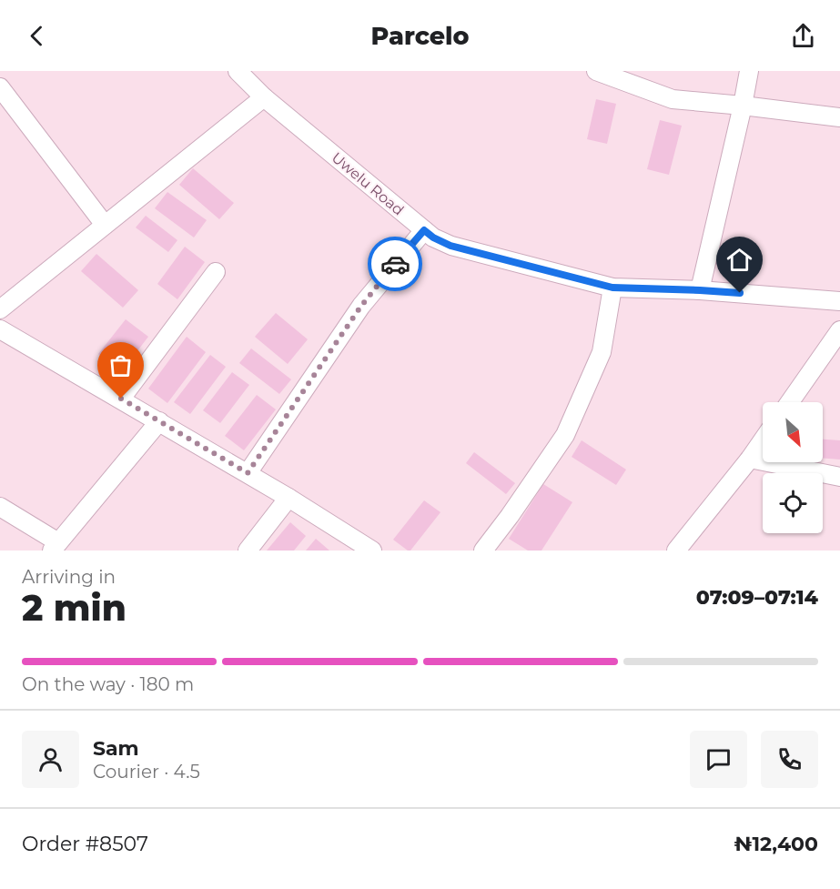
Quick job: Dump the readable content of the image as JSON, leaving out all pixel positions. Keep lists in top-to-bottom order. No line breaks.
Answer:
{"streets":{"street":["Uwelu Road"]},"north":"bottom right","page":{"header":"Parcelo","heading":["2 min","Arriving in","07:09–07:14"],"panel":["Sam","Courier · 4.5","Order #8507","₦12,400"],"bar":"On the way · 180 m"}}
